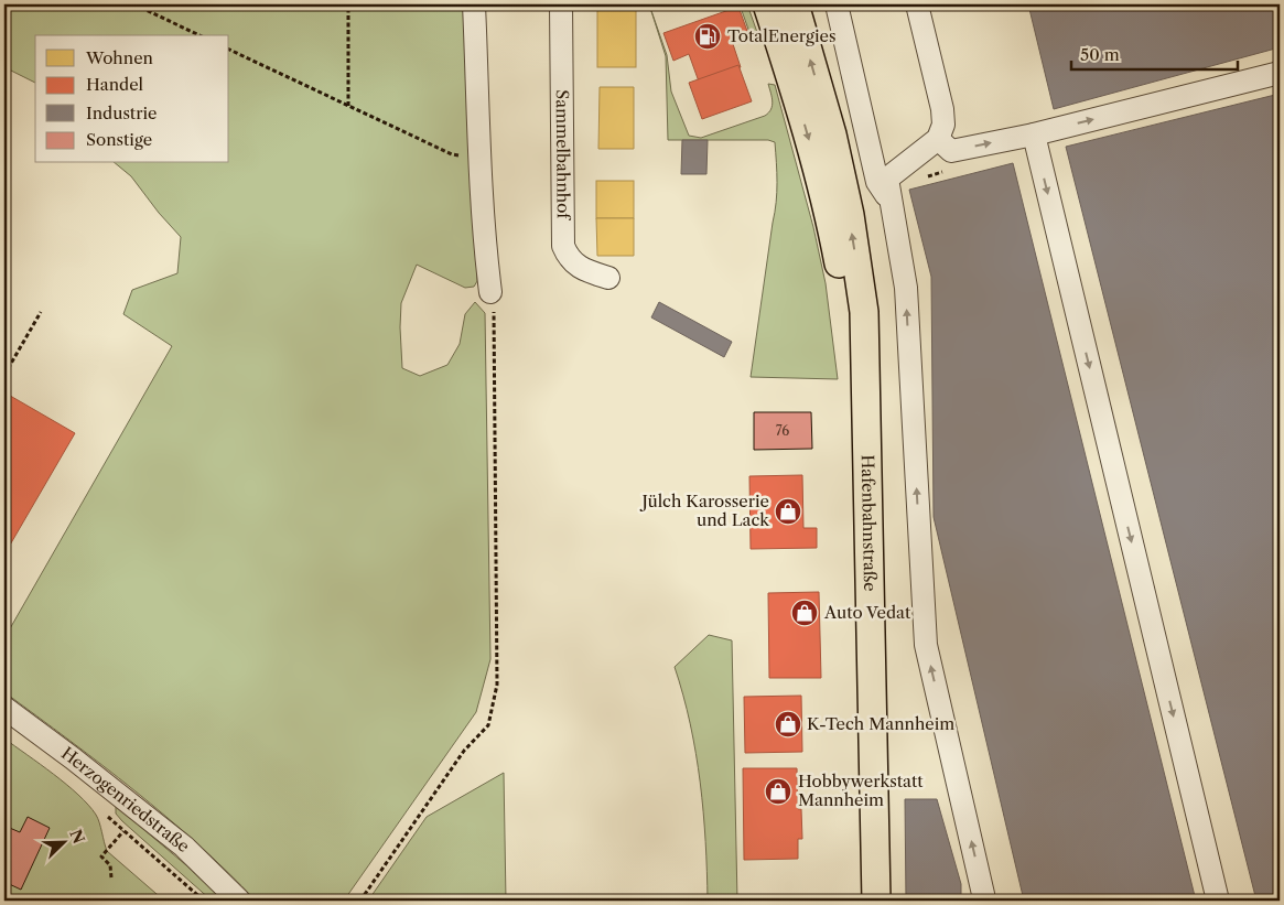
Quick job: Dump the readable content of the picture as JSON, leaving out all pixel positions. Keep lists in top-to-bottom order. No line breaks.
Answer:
{"streets":{"main road":["Hafenbahnstraße"],"street":["Sammelbahnhof","Herzogenriedstraße"]},"places":{"fuel station":["TotalEnergies"],"shop":["Jülch Karosserie und Lack","Auto Vedat","K-Tech Mannheim","Hobbywerkstatt Mannheim"]},"house_numbers":["76"],"legend":["Wohnen","Handel","Industrie","Sonstige"],"scale_bar":"50 m","north":"top right"}
